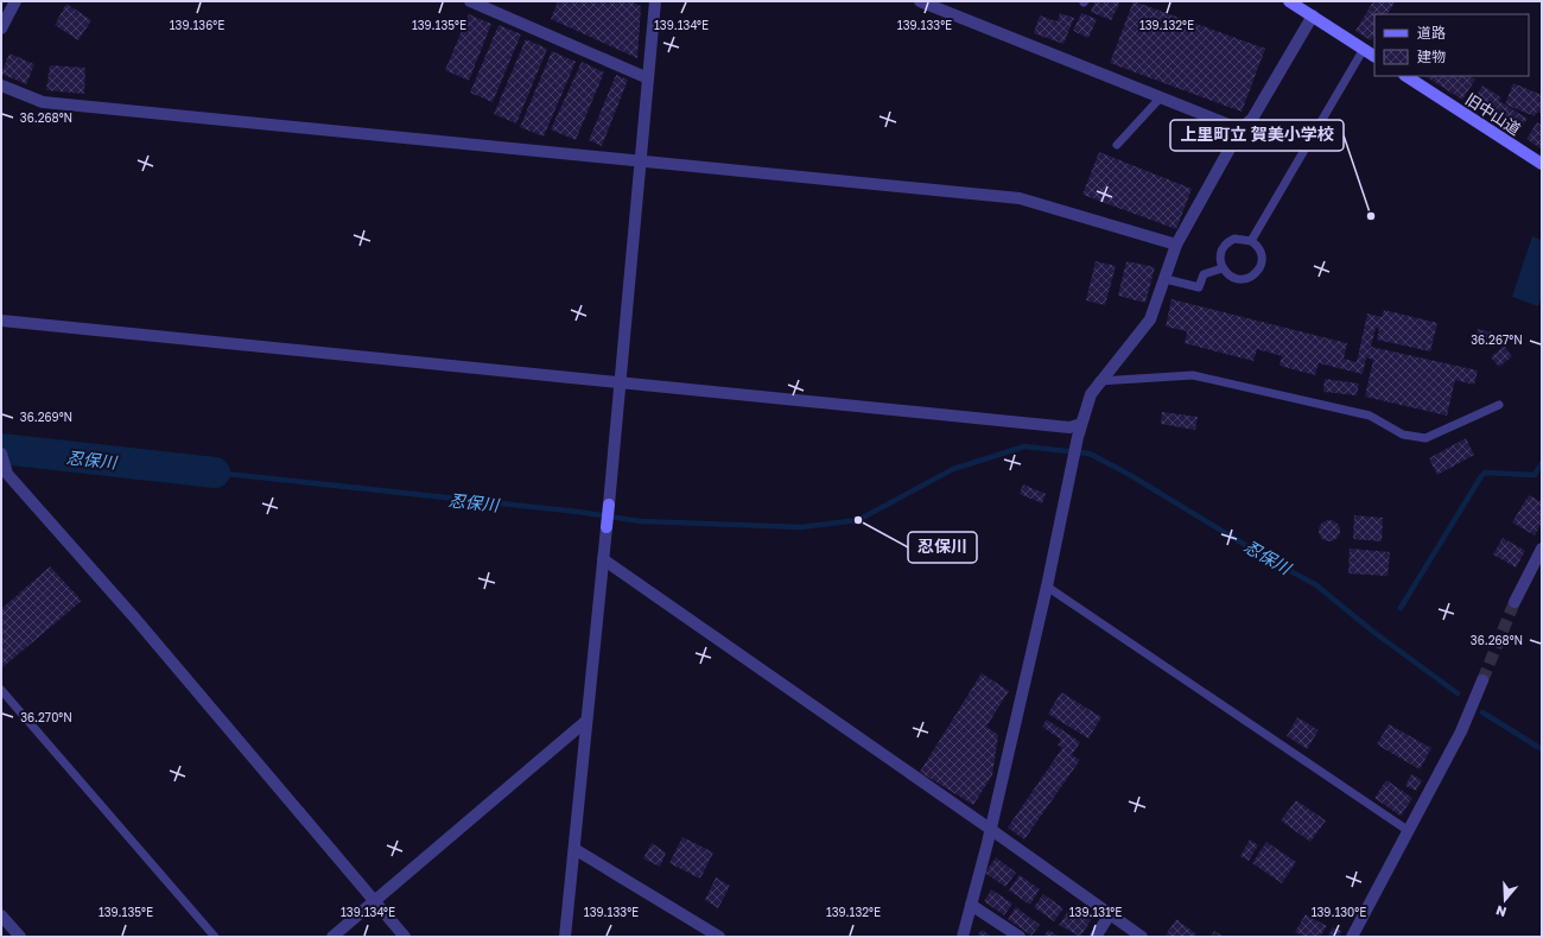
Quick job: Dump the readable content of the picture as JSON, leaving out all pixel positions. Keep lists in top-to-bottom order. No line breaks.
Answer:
{"streets":{"main road":["旧中山道"]},"water":["忍保川"],"places":["上里町立 賀美小学校","忍保川"],"legend":["道路","建物"],"north":"bottom","coordinates":["139.135°E","139.134°E","139.133°E","139.132°E","139.136°E","36.268°N","36.267°N","36.269°N","36.270°N","139.131°E","139.130°E"]}
